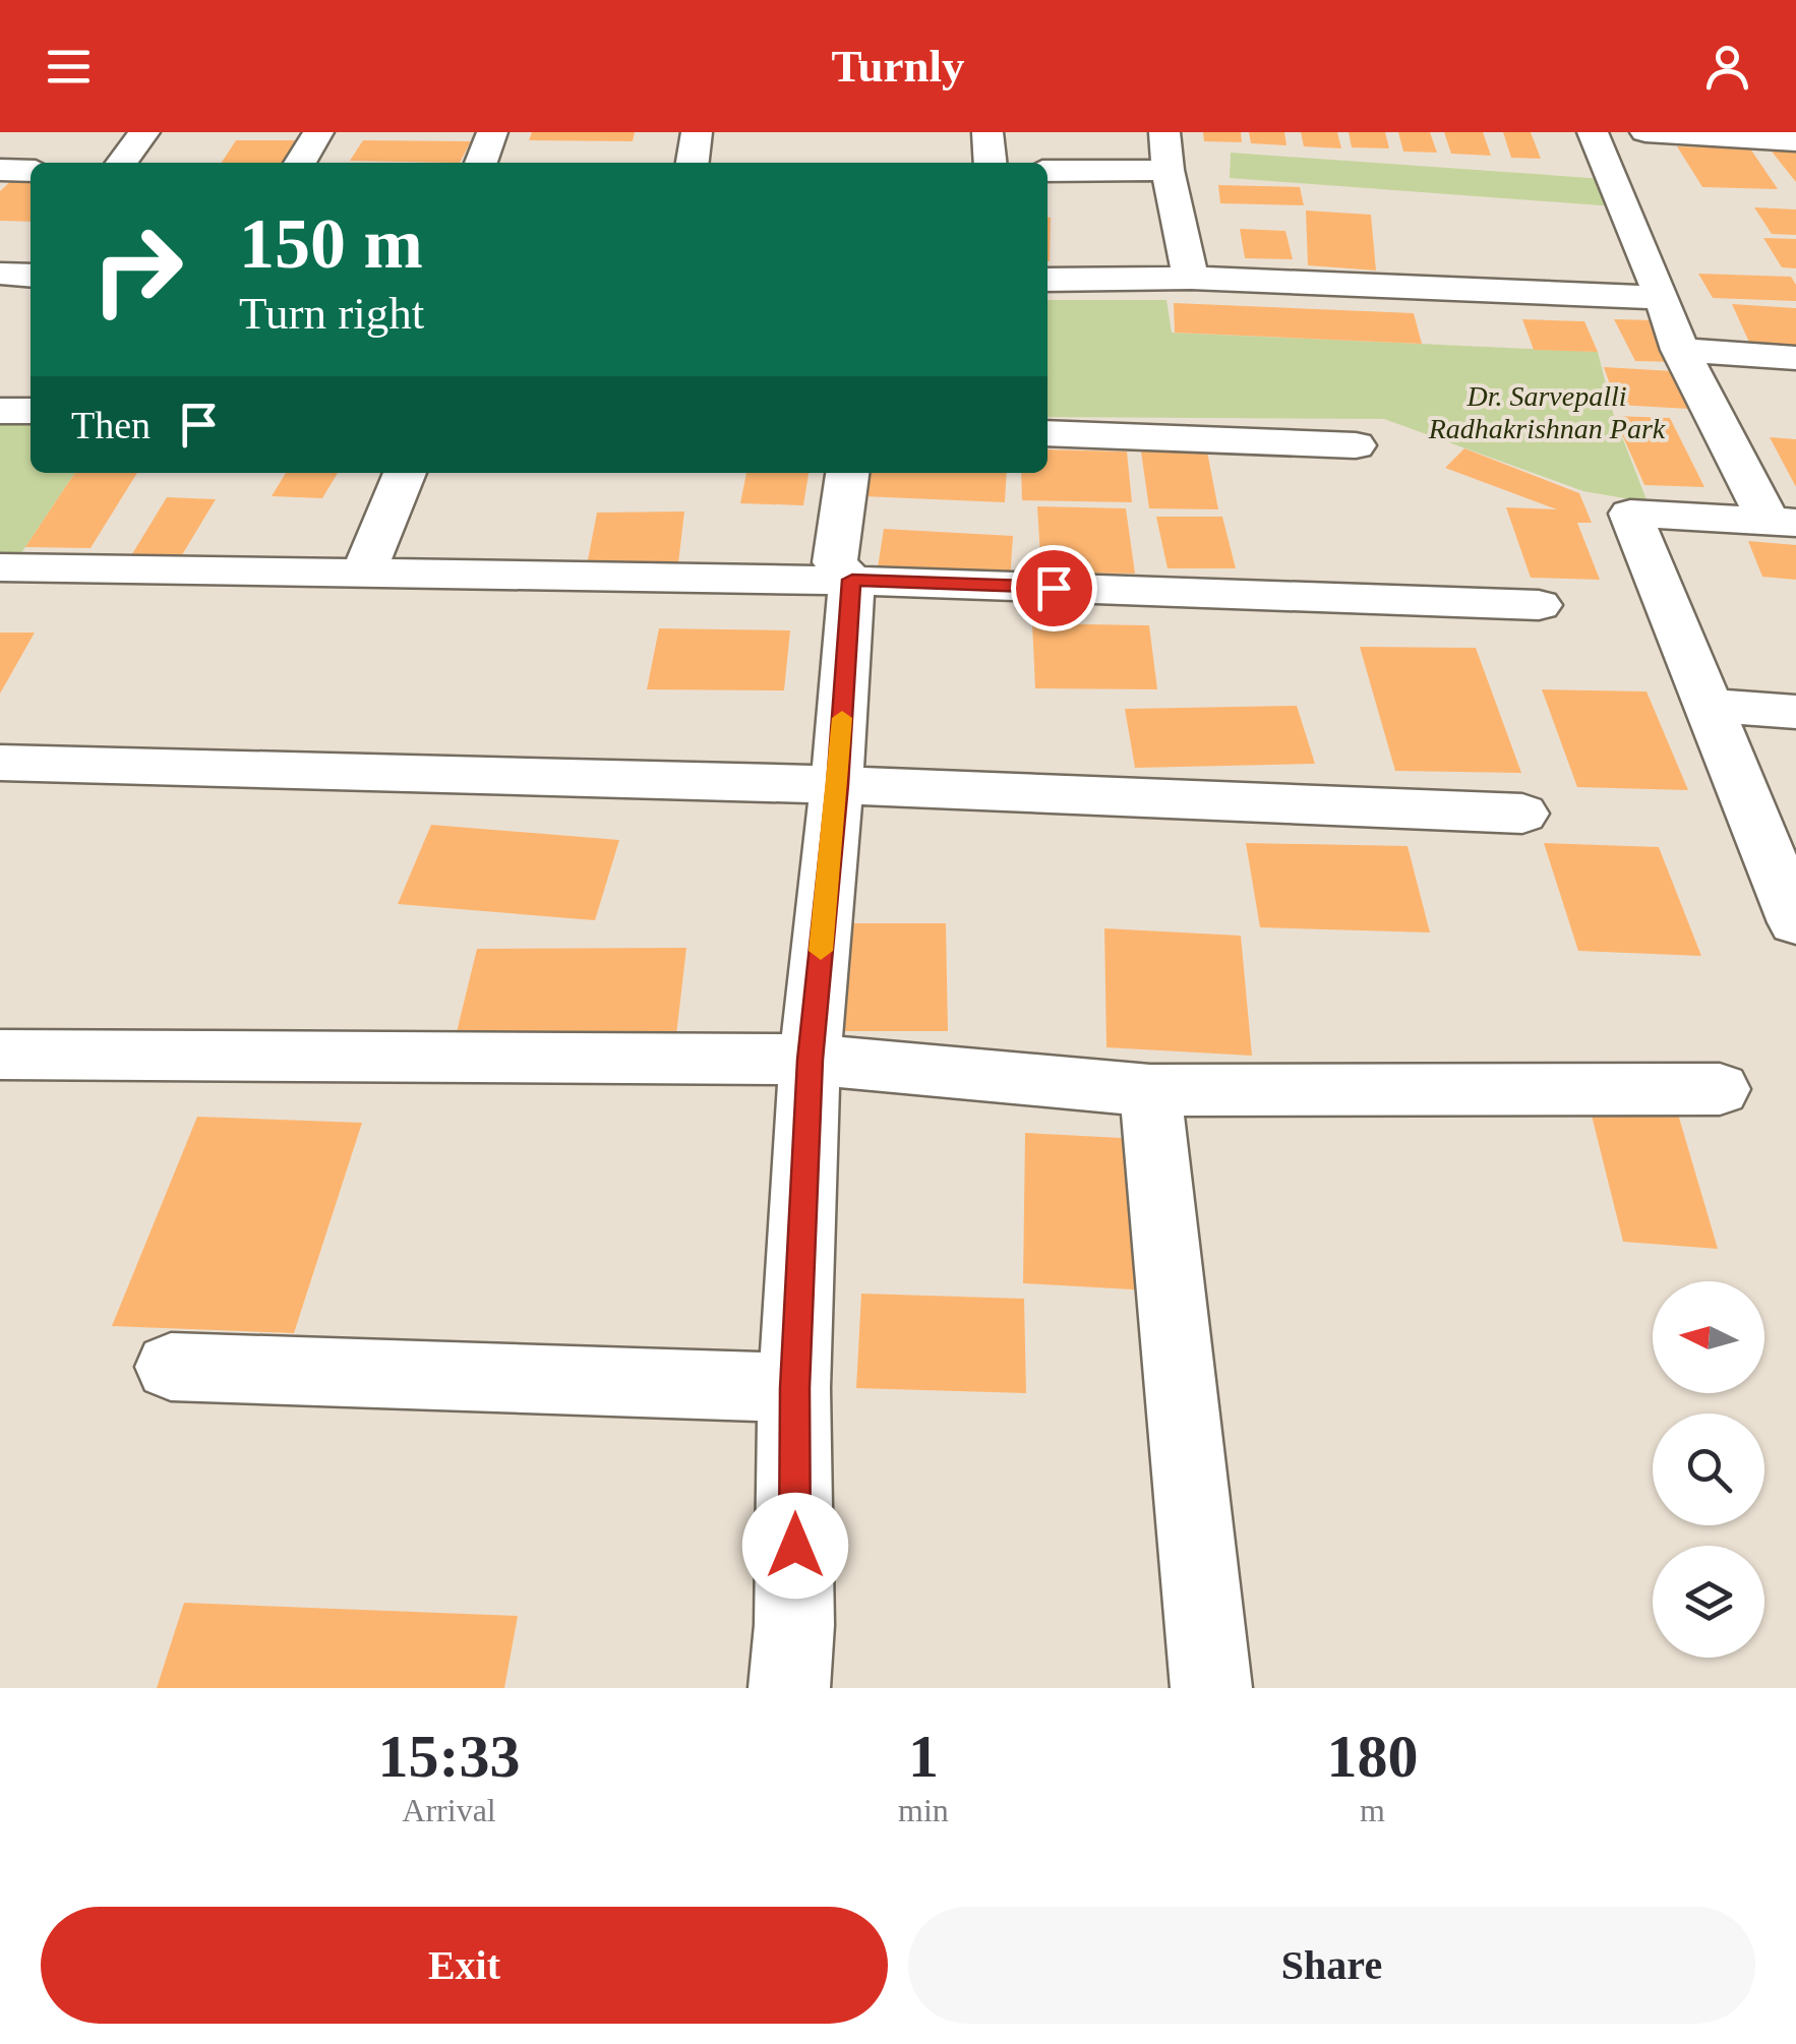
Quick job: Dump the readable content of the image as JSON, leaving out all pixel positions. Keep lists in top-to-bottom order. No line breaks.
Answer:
{"parks":["Dr. Sarvepalli Radhakrishnan Park"],"north":"left","page":{"header":"Turnly","turn":["150 m","Turn right"],"then":"Then","eta":["15:33","Arrival","1","min","180","m"],"buttons":["Exit","Share"]}}
